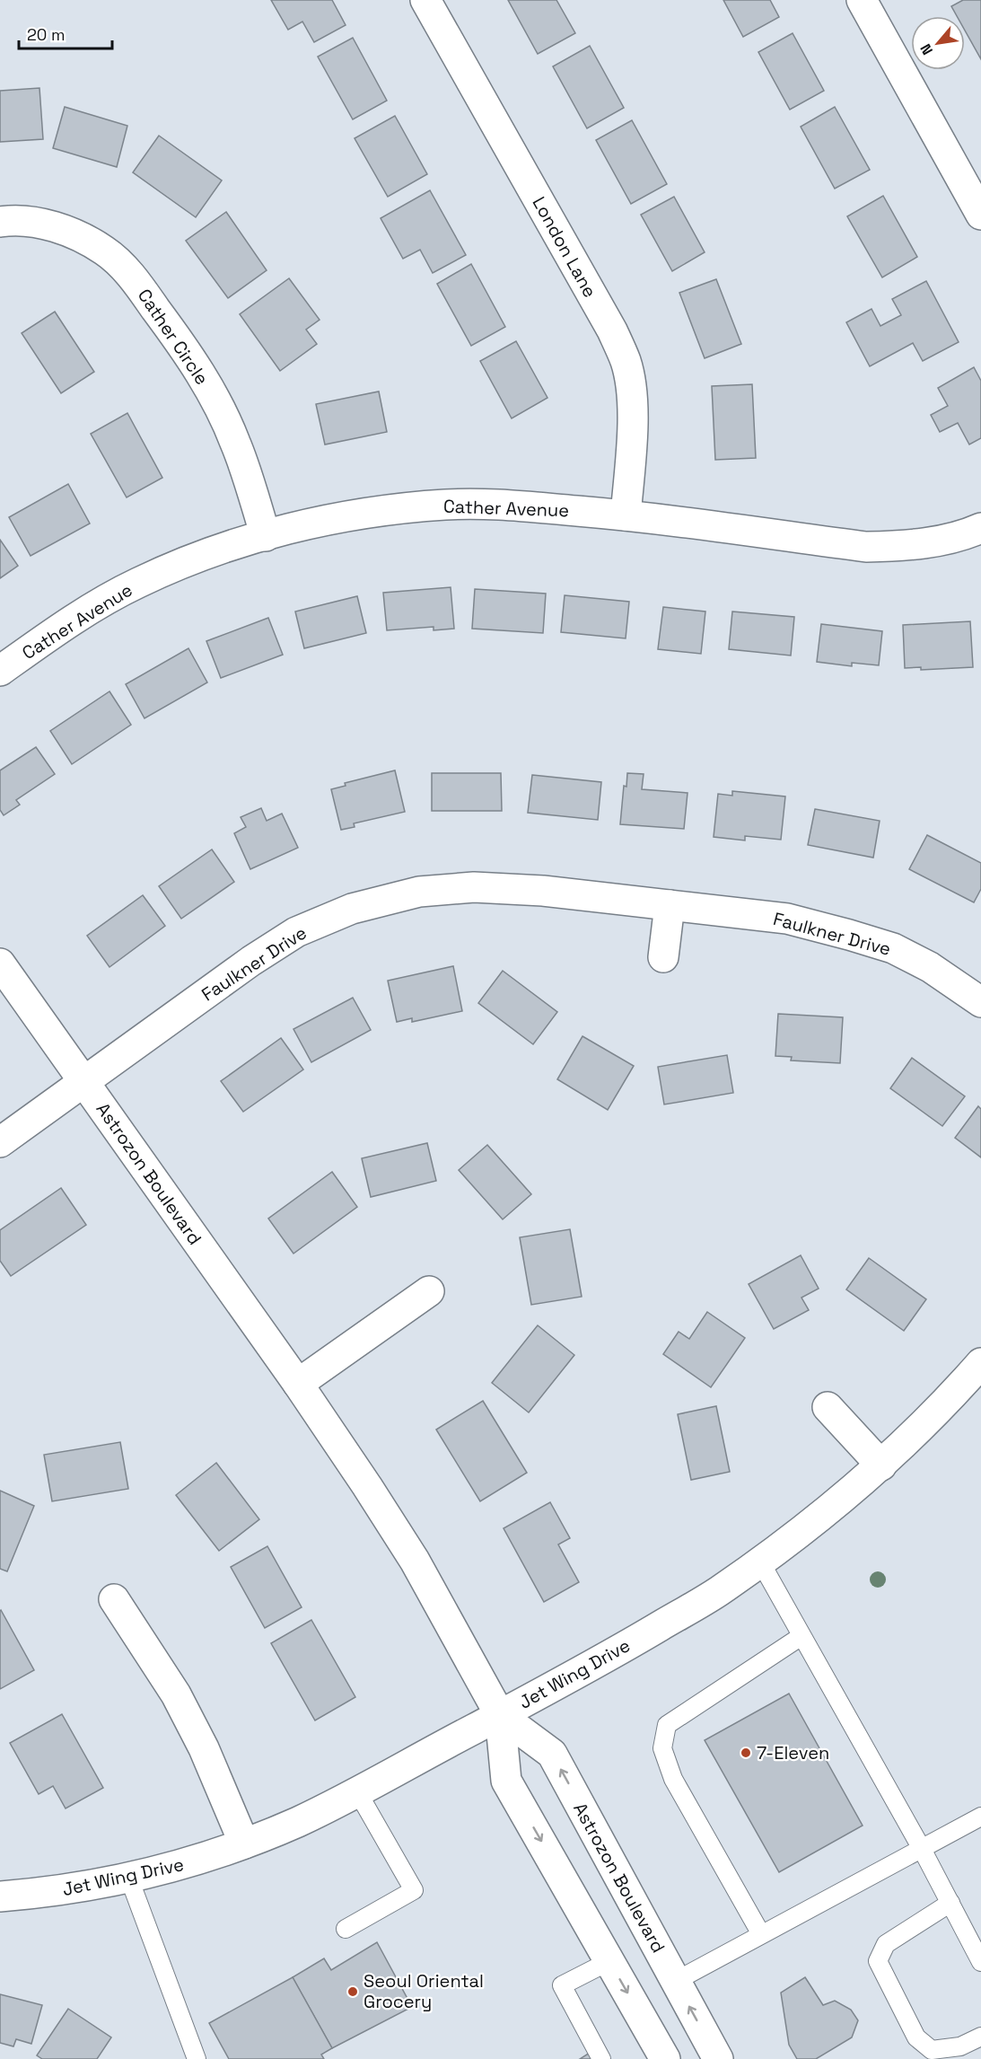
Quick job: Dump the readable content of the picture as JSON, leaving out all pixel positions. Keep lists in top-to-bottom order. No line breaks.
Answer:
{"streets":{"street":["London Lane","Cather Circle","Cather Avenue","Faulkner Drive","Astrozon Boulevard","Jet Wing Drive"]},"crossings":[["London Lane","Cather Avenue"],["Cather Circle","Cather Avenue"],["Faulkner Drive","Astrozon Boulevard"],["Astrozon Boulevard","Jet Wing Drive"]],"places":["7-Eleven","Seoul Oriental Grocery"],"scale_bar":"20 m","north":"bottom left"}
